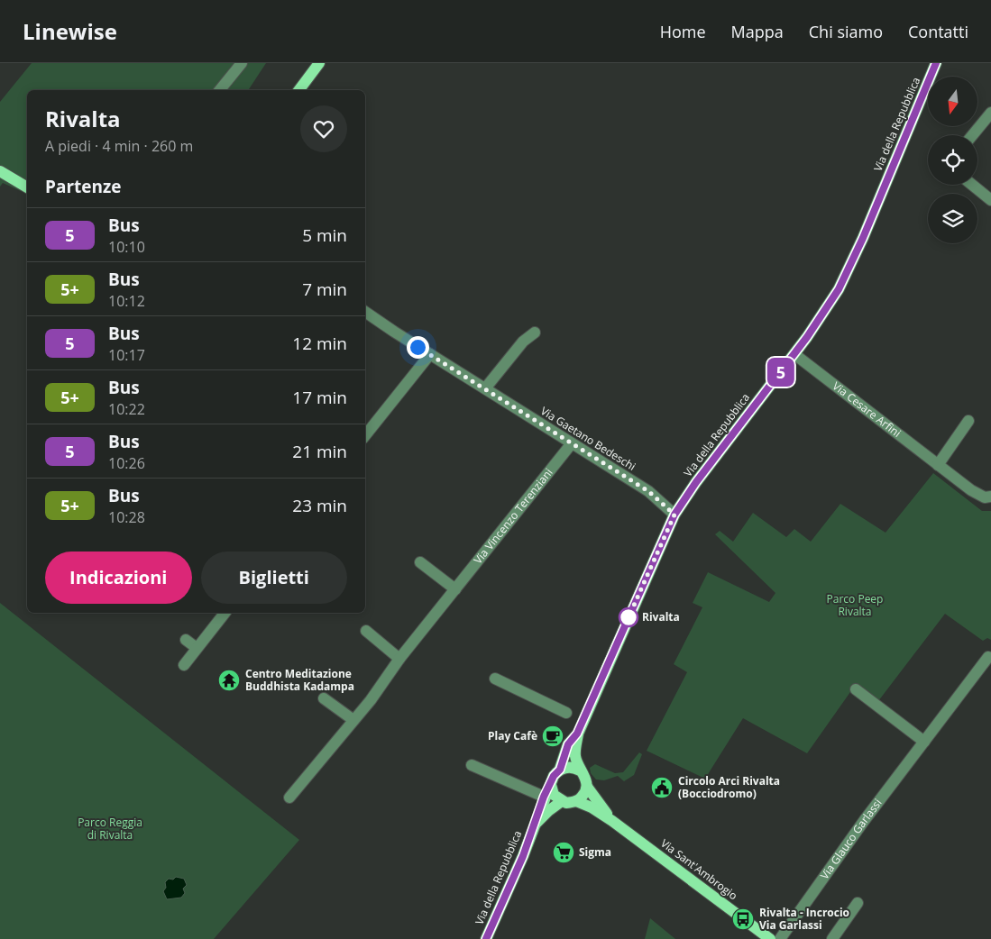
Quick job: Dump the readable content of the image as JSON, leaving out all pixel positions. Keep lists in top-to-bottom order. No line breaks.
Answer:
{"streets":{"main road":["Via della Repubblica","Via Sant'Ambrogio"],"street":["Via Cesare Arfini","Via Gaetano Bedeschi","Via Vincenzo Terenziani","Via Glauco Garlassi"]},"crossings":[["Via della Repubblica","Via Cesare Arfini"],["Via della Repubblica","Via Gaetano Bedeschi"],["Via della Repubblica","Via Sant'Ambrogio"],["Via Gaetano Bedeschi","Via Vincenzo Terenziani"]],"parks":["Parco Peep Rivalta","Parco Reggia di Rivalta"],"places":{"other":["Rivalta"],"temple":["Centro Meditazione Buddhista Kadampa"],"cafe":["Play Cafè"],"public building":["Circolo Arci Rivalta (Bocciodromo)"],"supermarket":["Sigma"],"bus stop":["Rivalta - Incrocio Via Garlassi"]},"lines":["bus line 5"],"north":"bottom","page":{"header":"Linewise","nav":["Home","Mappa","Chi siamo","Contatti"],"on_map":"5","heading":[["Rivalta","A piedi · 4 min · 260 m"],"Partenze"],"list":[{"mark":"5","name":"Bus","note":"10:10","value":"5 min"},{"mark":"5+","name":"Bus","note":"10:12","value":"7 min"},{"mark":"5","name":"Bus","note":"10:17","value":"12 min"},{"mark":"5+","name":"Bus","note":"10:22","value":"17 min"},{"mark":"5","name":"Bus","note":"10:26","value":"21 min"},{"mark":"5+","name":"Bus","note":"10:28","value":"23 min"}],"buttons":["Indicazioni","Biglietti"]}}
